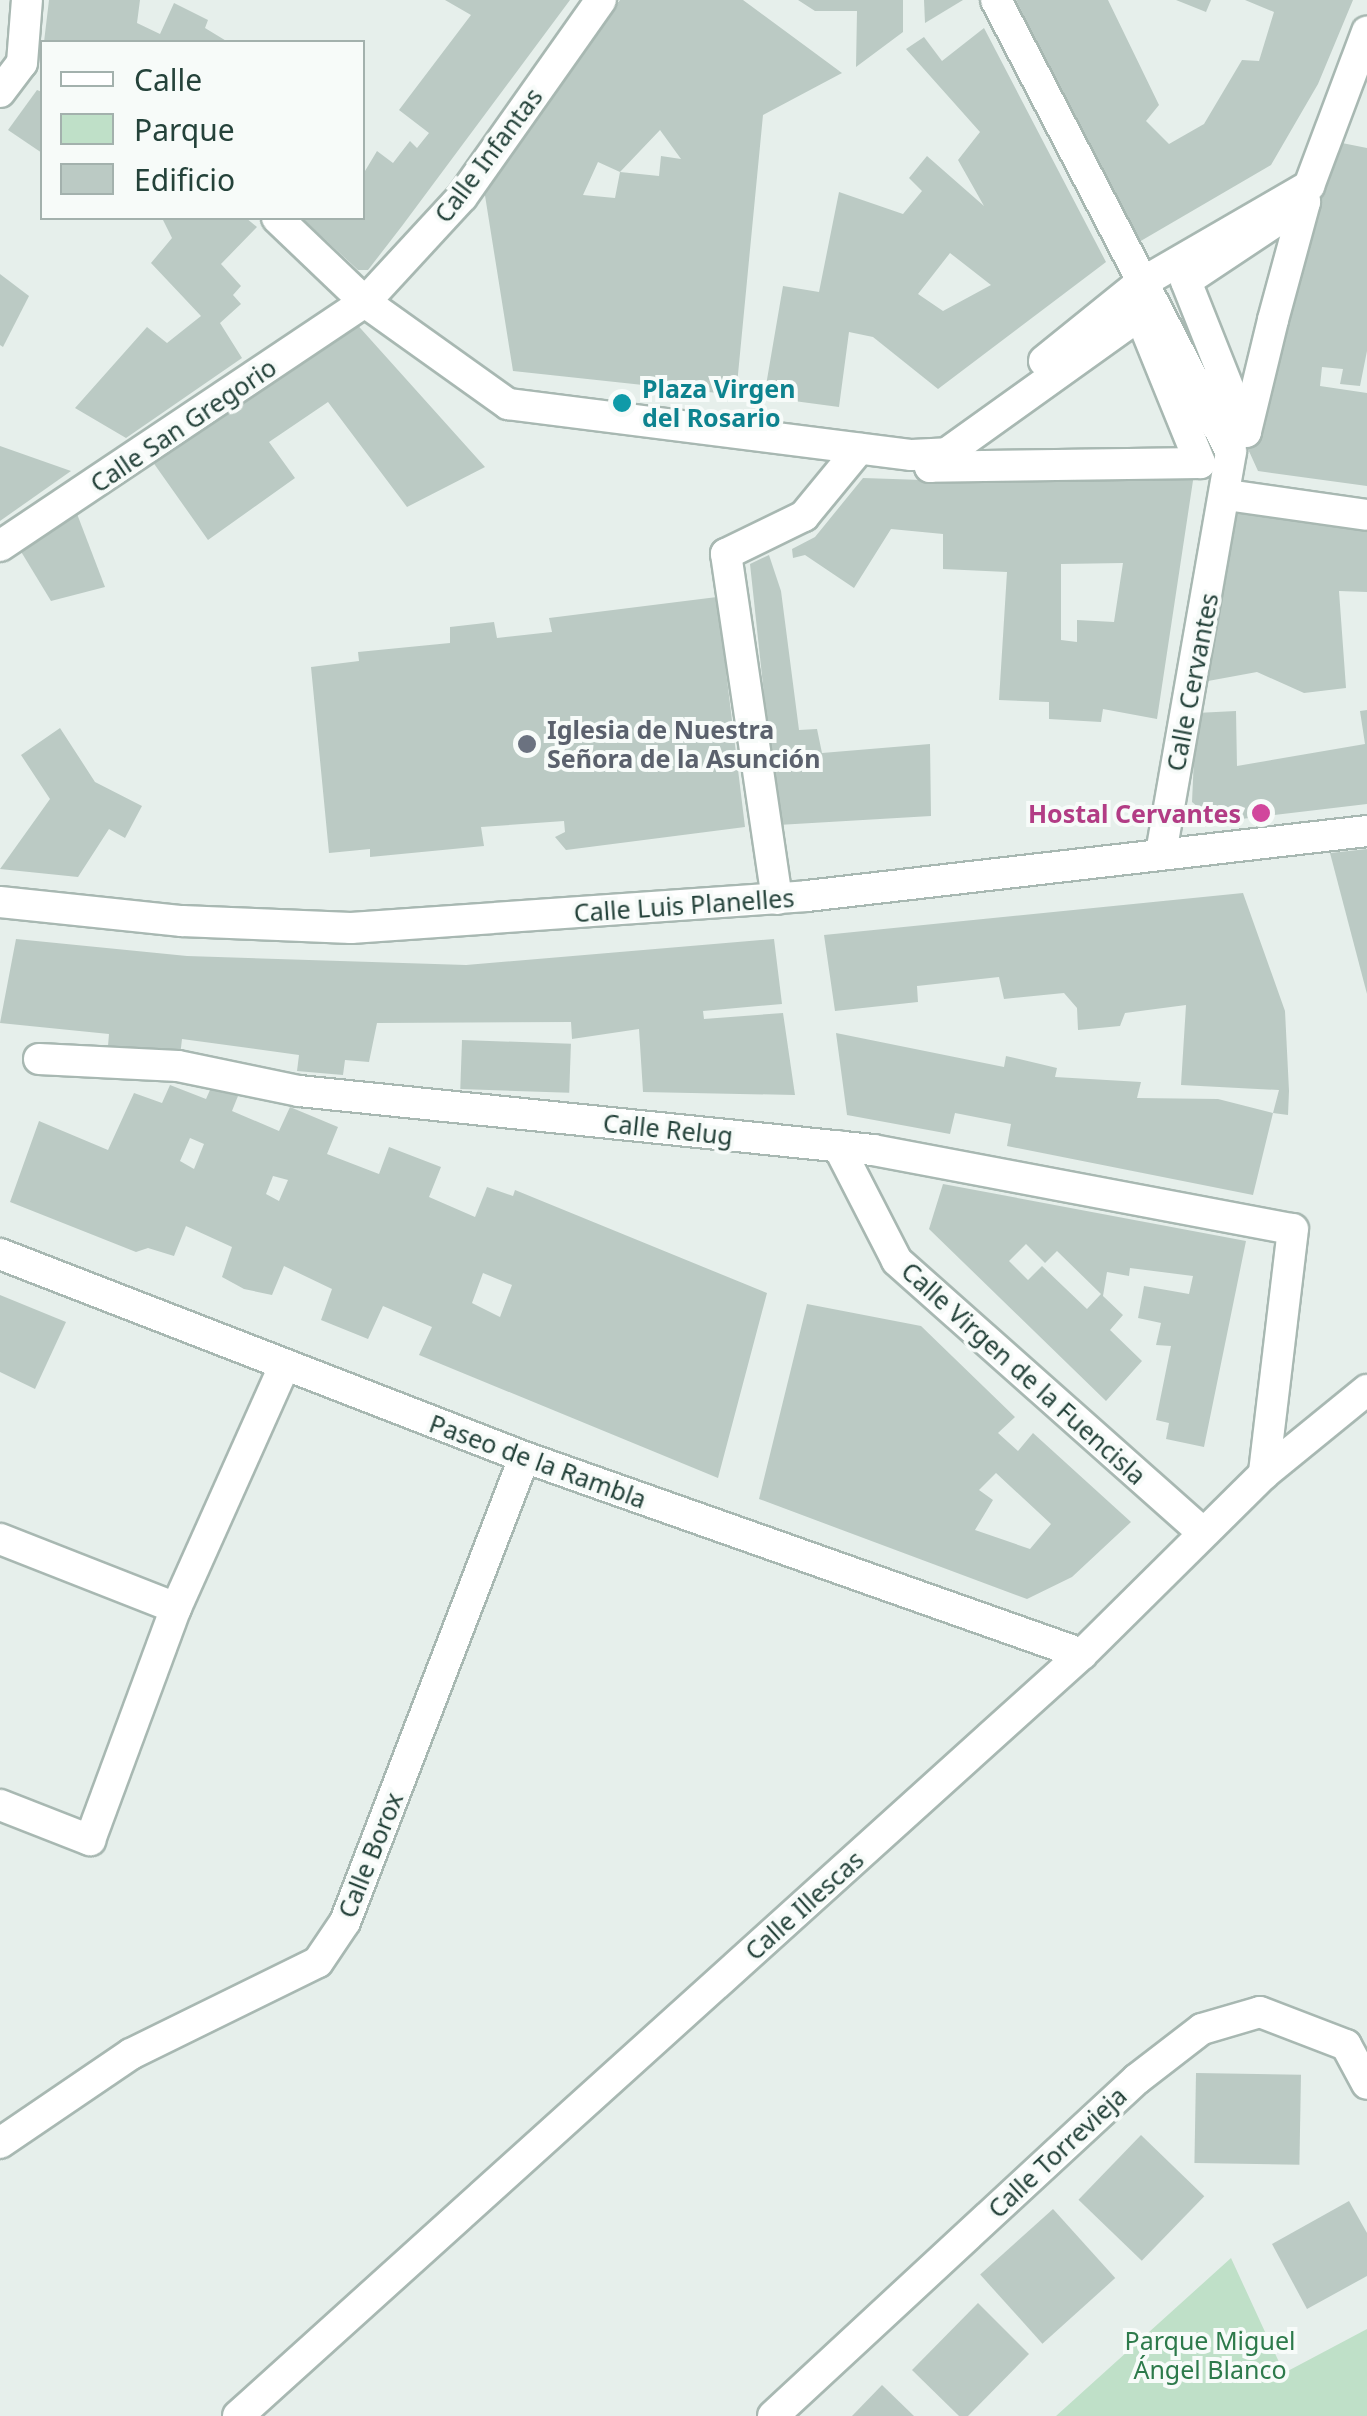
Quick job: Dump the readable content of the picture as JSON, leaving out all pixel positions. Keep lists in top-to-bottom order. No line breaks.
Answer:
{"streets":{"street":["Calle Infantas","Calle San Gregorio","Calle Cervantes","Calle Luis Planelles","Calle Relug","Calle Virgen de la Fuencisla","Paseo de la Rambla","Calle Borox","Calle Illescas","Calle Torrevieja"]},"crossings":[["Calle Infantas","Calle San Gregorio"],["Calle Cervantes","Calle Luis Planelles"],["Calle Relug","Calle Virgen de la Fuencisla"],["Calle Relug","Calle Illescas"],["Calle Virgen de la Fuencisla","Calle Illescas"],["Paseo de la Rambla","Calle Borox"],["Paseo de la Rambla","Calle Illescas"]],"parks":["Parque Miguel Ángel Blanco"],"places":["Plaza Virgen del Rosario","Iglesia de Nuestra Señora de la Asunción","Hostal Cervantes"],"legend":["Calle","Parque","Edificio"]}
